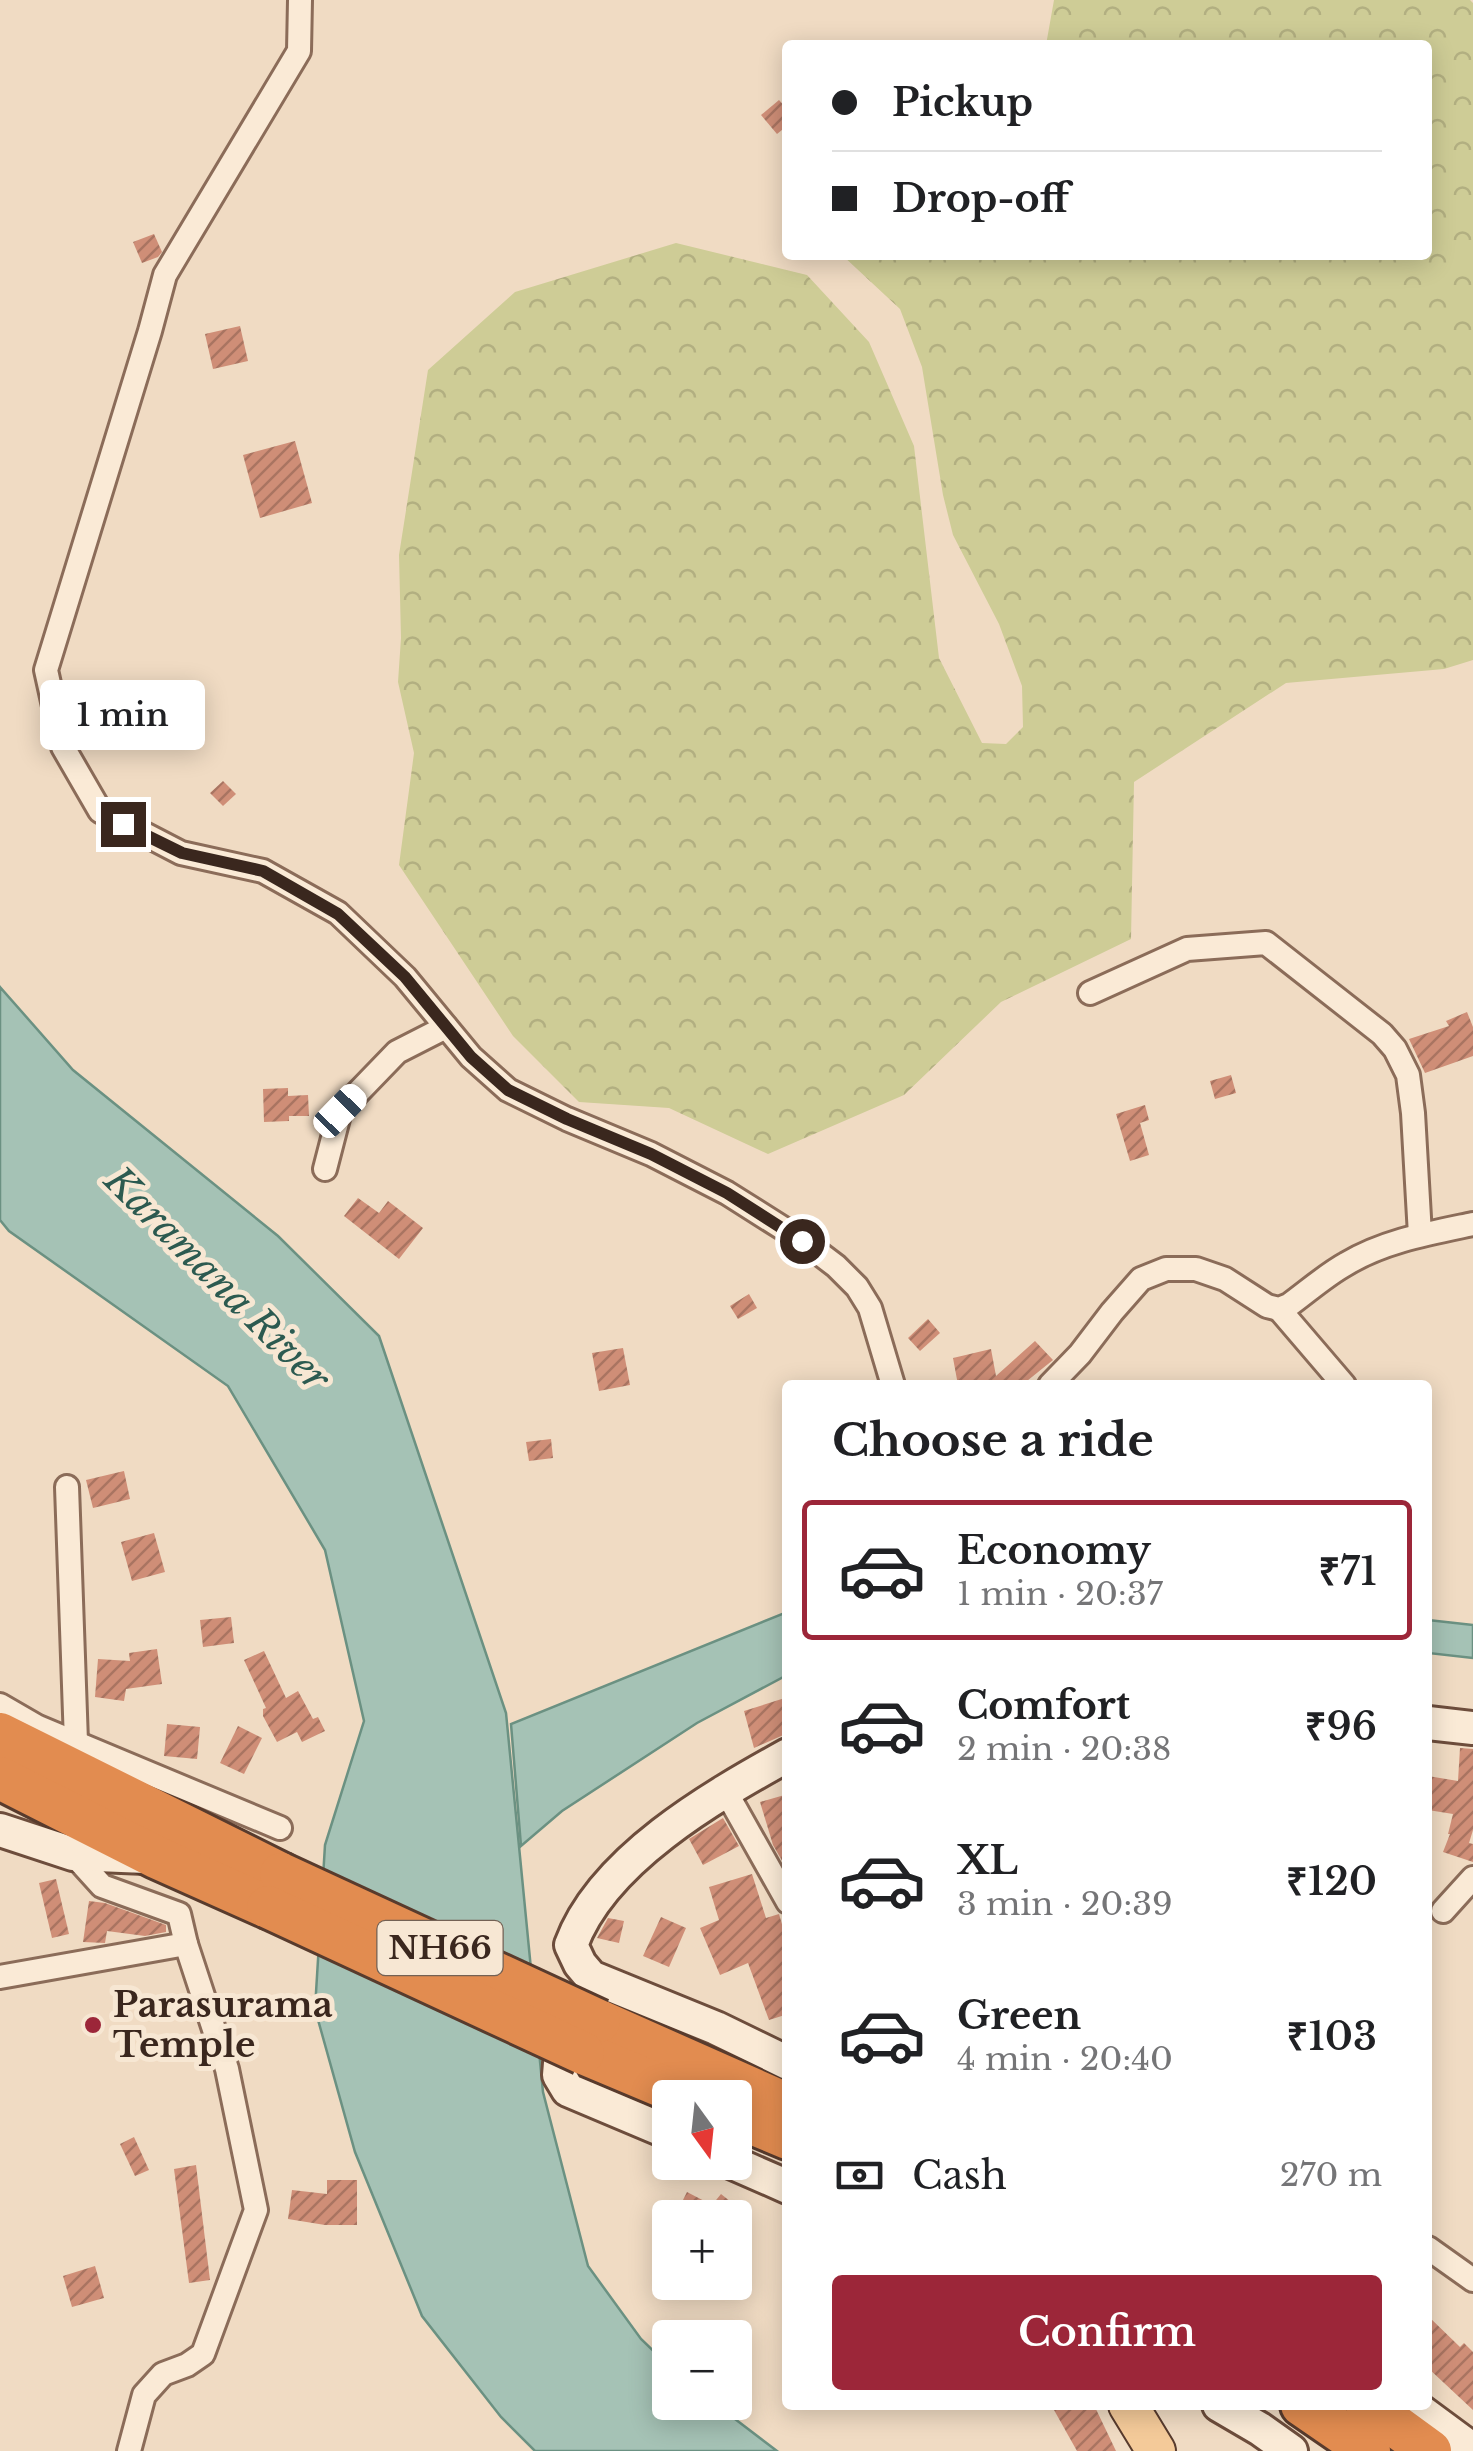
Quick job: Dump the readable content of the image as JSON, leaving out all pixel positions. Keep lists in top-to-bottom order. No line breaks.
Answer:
{"streets":{"highway":["NH66"]},"water":["Karamana River"],"places":["Parasurama Temple"],"north":"bottom","page":{"banner":["Pickup","Drop-off"],"bubble":"1 min","heading":"Choose a ride","list":[{"name":"Economy","note":"1 min · 20:37","value":"₹71"},{"name":"Comfort","note":"2 min · 20:38","value":"₹96"},{"name":"XL","note":"3 min · 20:39","value":"₹120"},{"name":"Green","note":"4 min · 20:40","value":"₹103"}],"map_buttons":["+","−"],"pay":["Cash","270 m"],"buttons":"Confirm"}}
